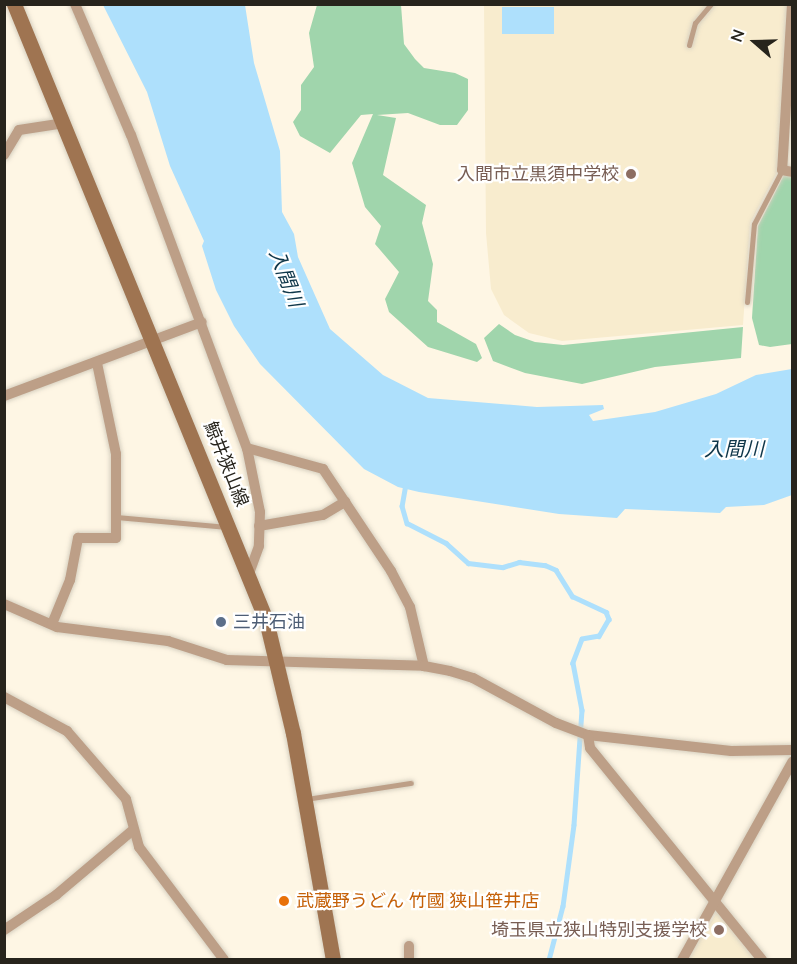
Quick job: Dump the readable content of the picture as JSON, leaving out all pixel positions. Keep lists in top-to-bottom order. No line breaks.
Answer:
{"streets":{"main road":["鯨井狭山線"]},"water":["入間川"],"places":["入間市立黒須中学校","三井石油","武蔵野うどん 竹國 狭山笹井店","埼玉県立狭山特別支援学校"],"north":"left"}
